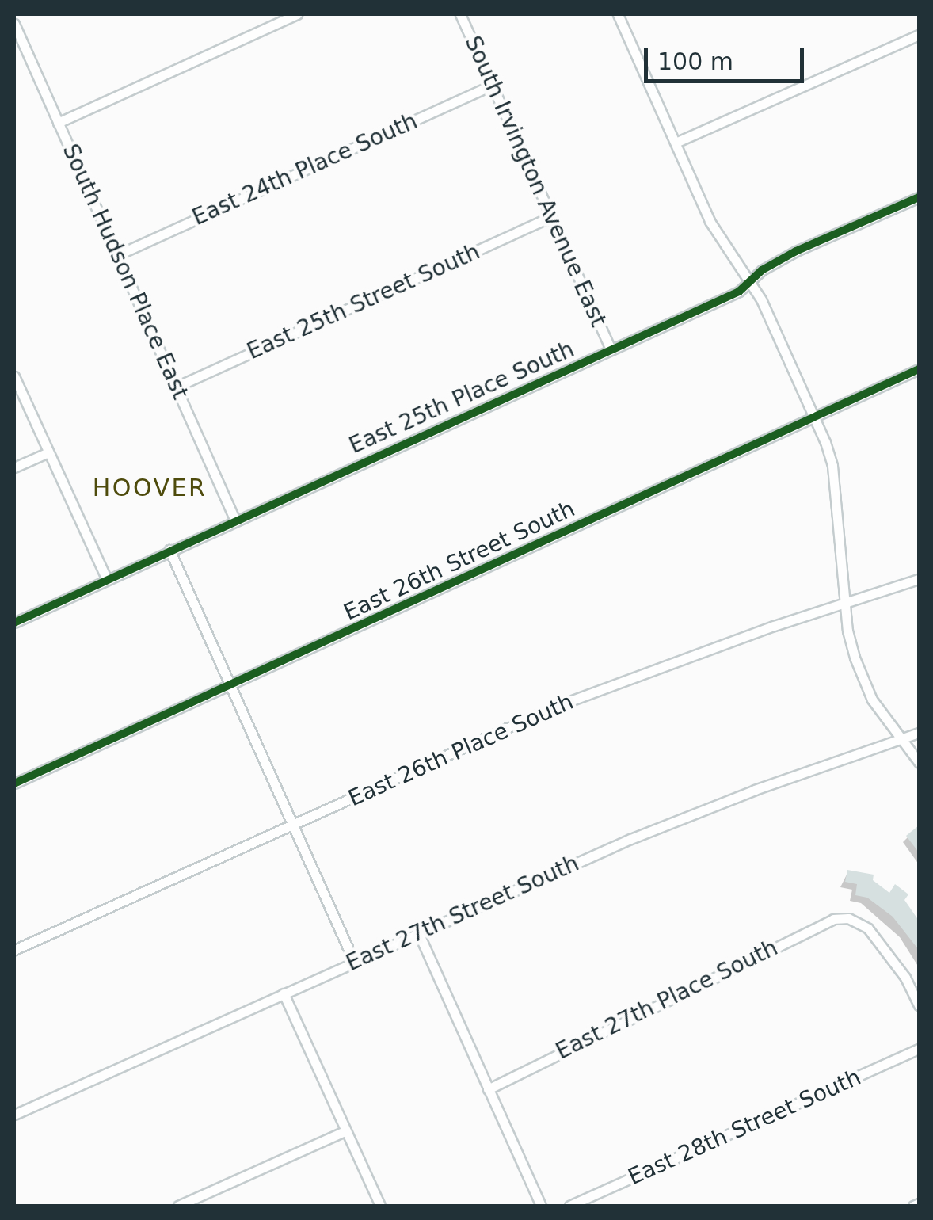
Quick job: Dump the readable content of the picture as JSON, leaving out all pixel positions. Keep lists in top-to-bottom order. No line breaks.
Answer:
{"streets":{"street":["East 24th Place South","South Irvington Avenue East","South Hudson Place East","East 25th Street South","East 25th Place South","East 26th Street South","East 26th Place South","East 27th Street South","East 27th Place South","East 28th Street South"]},"crossings":[["East 24th Place South","South Irvington Avenue East"],["East 24th Place South","South Hudson Place East"],["South Irvington Avenue East","East 25th Street South"],["South Irvington Avenue East","East 25th Place South"],["South Hudson Place East","East 25th Street South"],["South Hudson Place East","East 25th Place South"]],"districts":["HOOVER"],"scale_bar":"100 m"}
